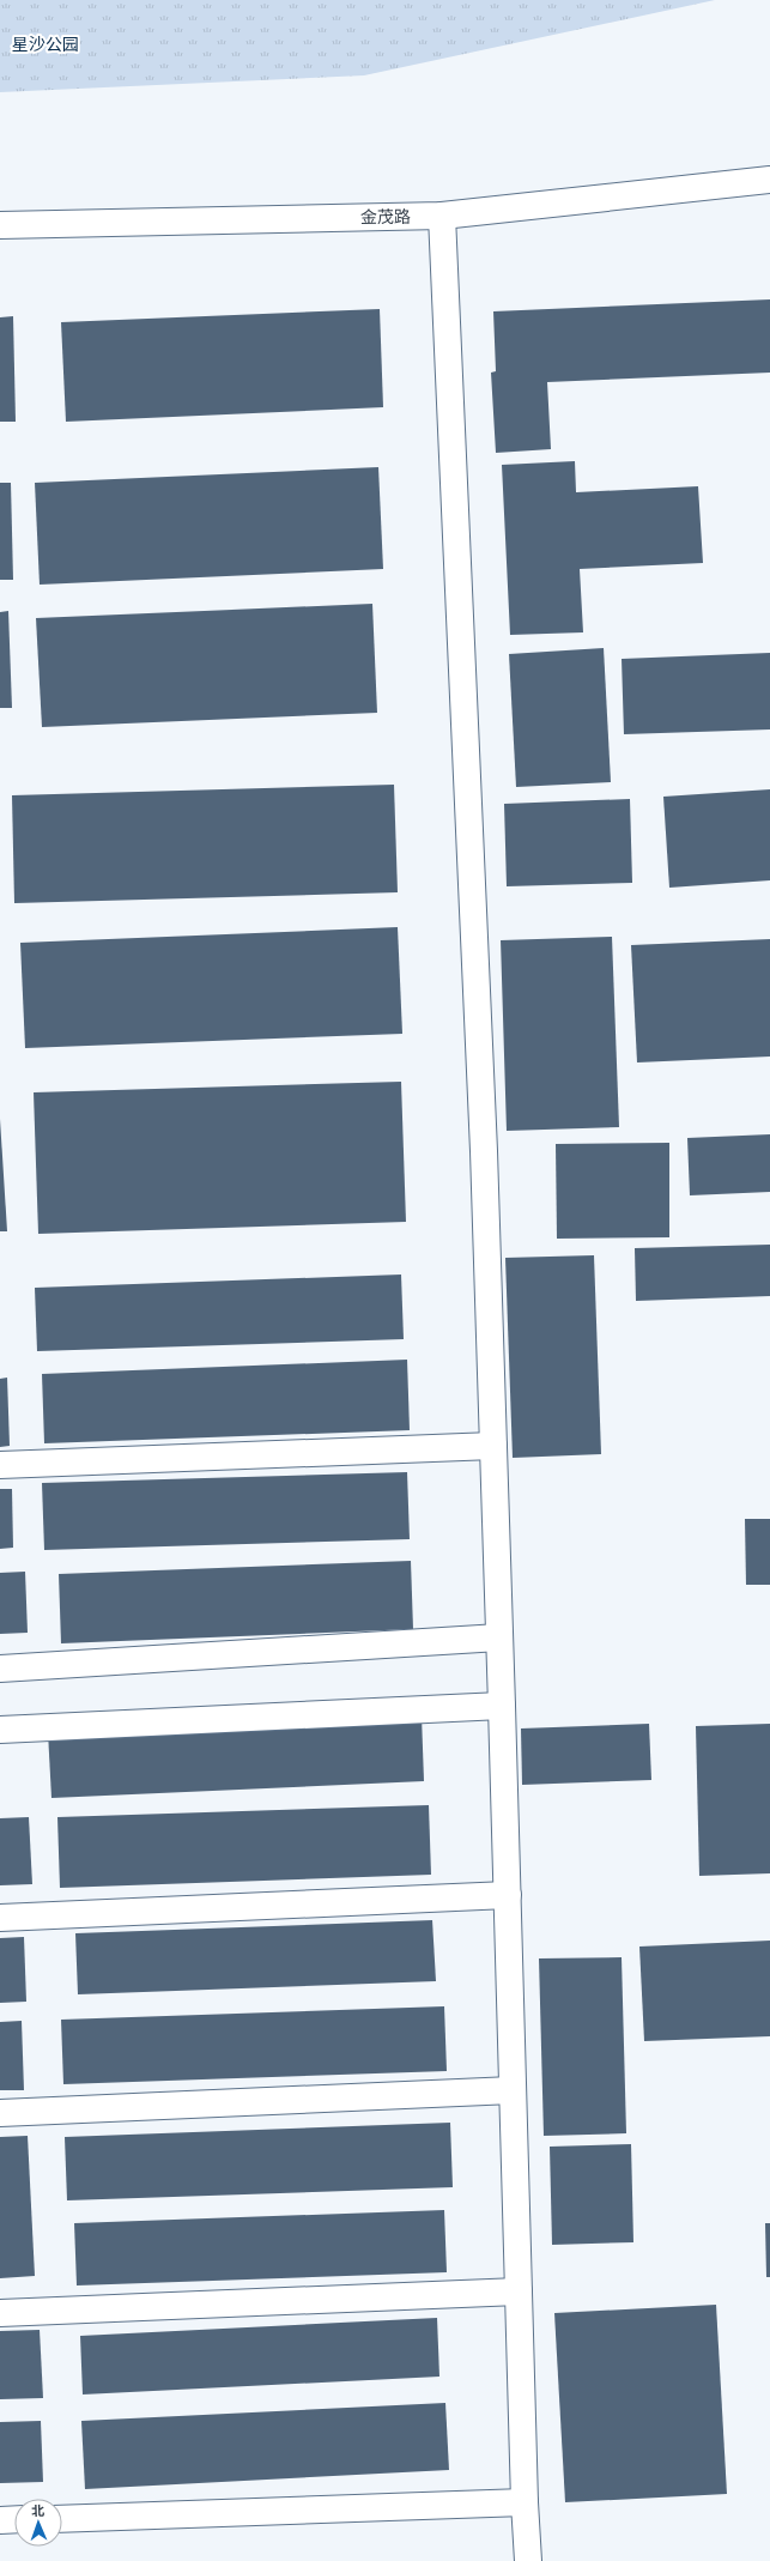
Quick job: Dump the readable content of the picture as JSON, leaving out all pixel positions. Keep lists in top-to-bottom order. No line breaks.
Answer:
{"streets":{"street":["金茂路"]},"parks":["星沙公园"],"north":"top"}
